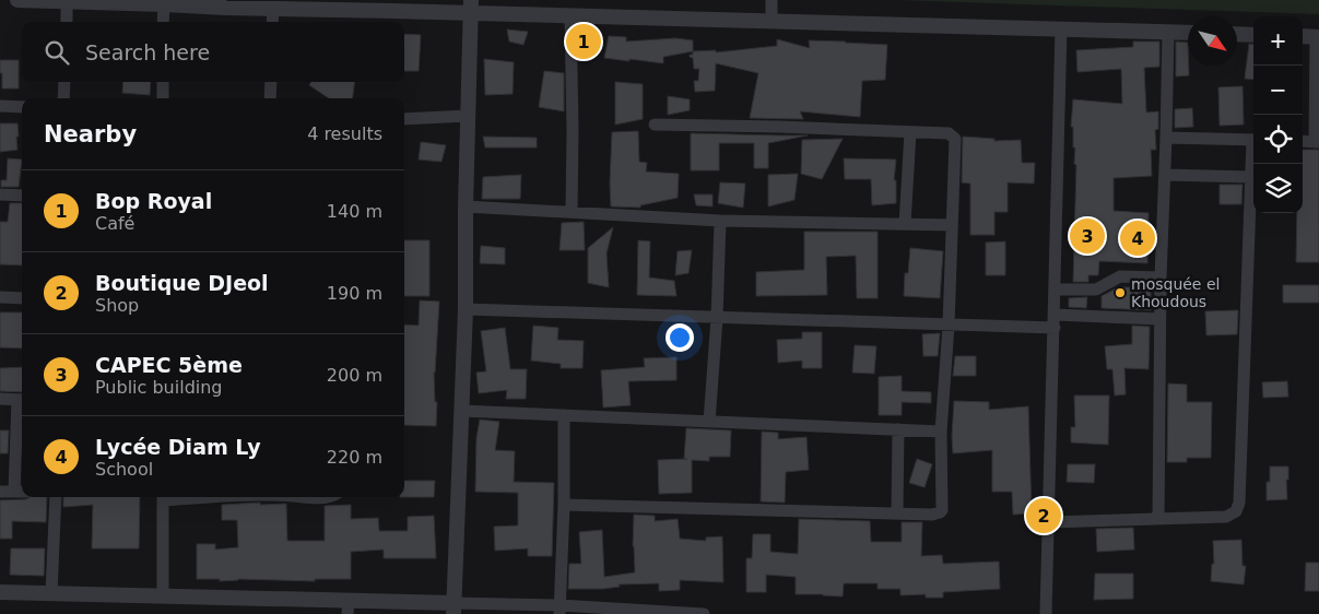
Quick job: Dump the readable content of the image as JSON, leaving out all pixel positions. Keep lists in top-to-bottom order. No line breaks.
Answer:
{"places":["mosquée el Khoudous"],"north":"bottom right","page":{"map_buttons":["+","−"],"pins":["1","3","4","2"],"search":"Search here","heading":["Nearby","4 results"],"list":[{"mark":"1","name":"Bop Royal","note":"Café","value":"140 m"},{"mark":"2","name":"Boutique DJeol","note":"Shop","value":"190 m"},{"mark":"3","name":"CAPEC 5ème","note":"Public building","value":"200 m"},{"mark":"4","name":"Lycée Diam Ly","note":"School","value":"220 m"}]}}
